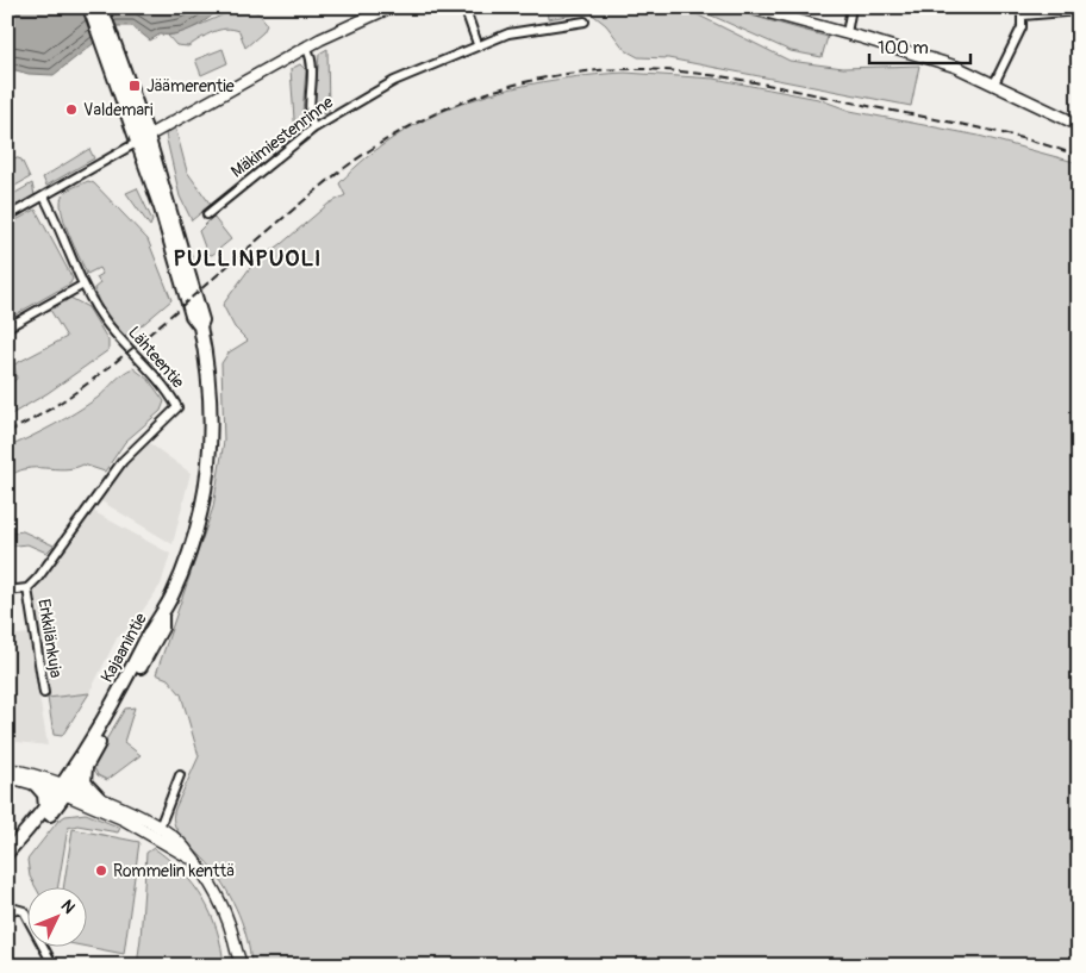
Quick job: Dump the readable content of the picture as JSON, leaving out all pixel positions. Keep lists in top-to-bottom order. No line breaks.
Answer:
{"streets":{"main road":["Kajaanintie"],"street":["Mäkimiestenrinne","Lähteentie","Erkkilänkuja"]},"crossings":[["Lähteentie","Erkkilänkuja"]],"districts":["PULLINPUOLI"],"places":{"transit":["Jäämerentie"],"other":["Valdemari","Rommelin kenttä"]},"scale_bar":"100 m","north":"top right"}
